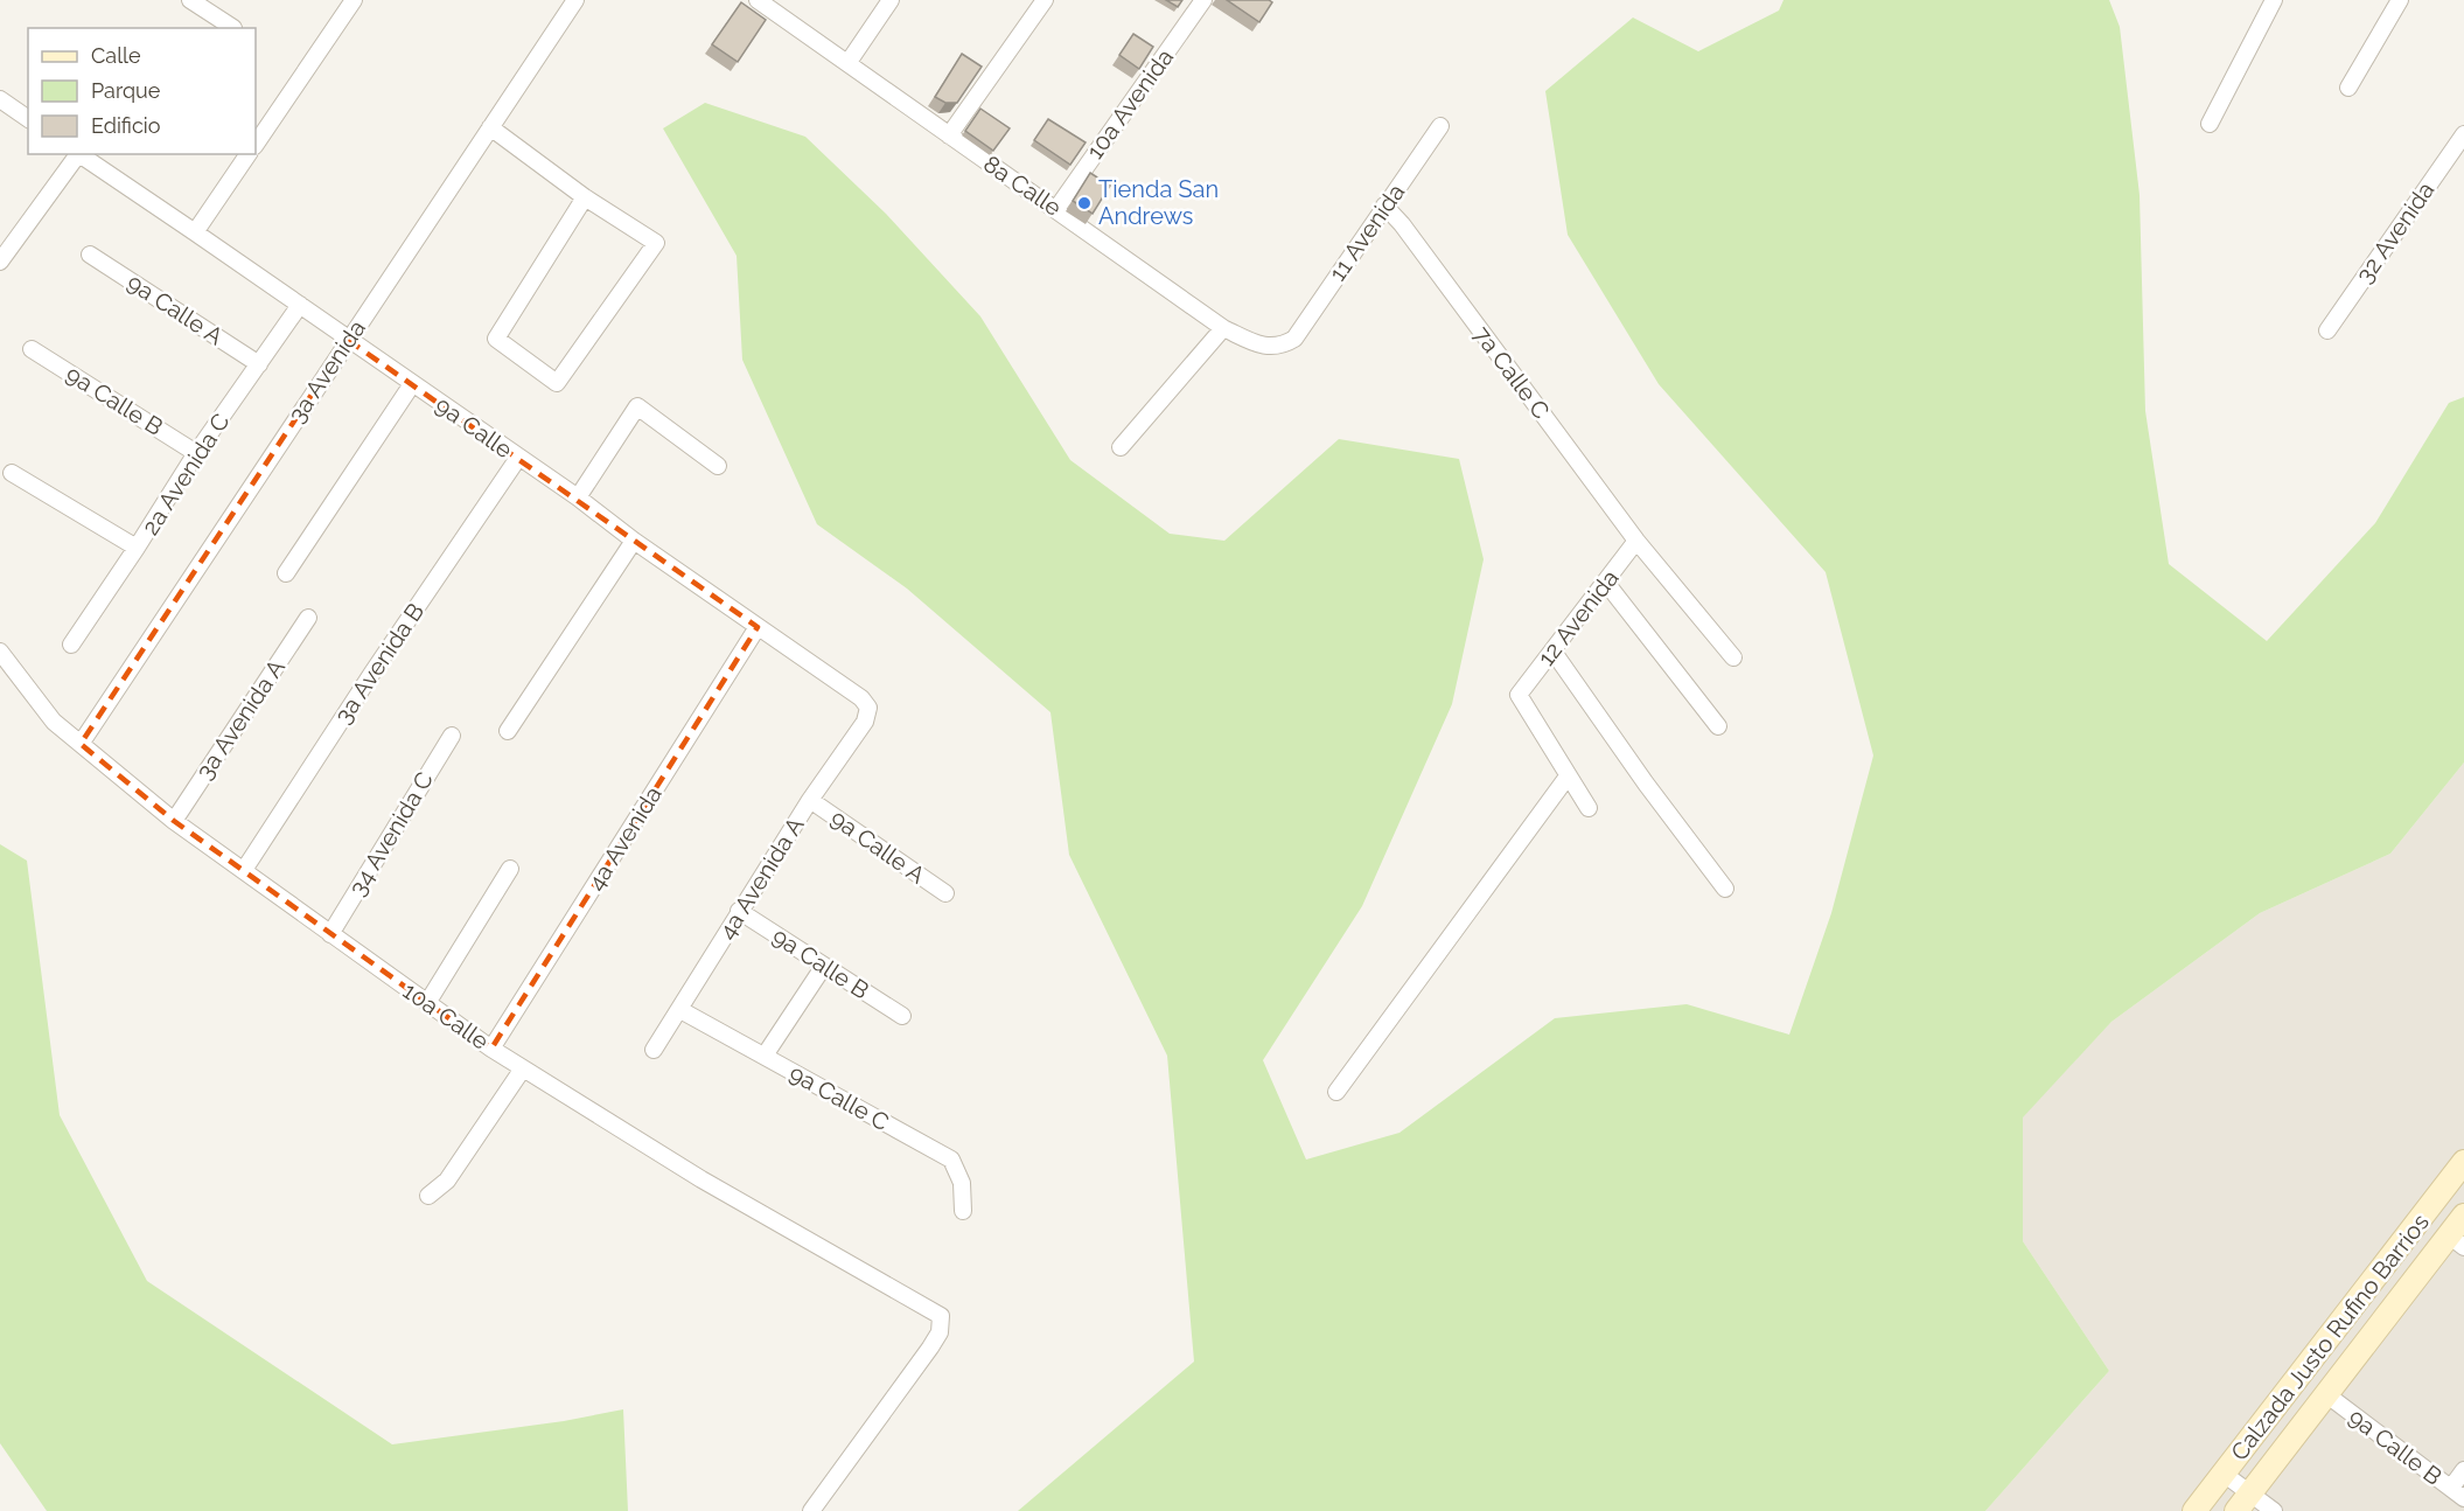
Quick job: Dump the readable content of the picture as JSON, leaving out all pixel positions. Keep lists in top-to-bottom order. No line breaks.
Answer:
{"streets":{"street":["10a Avenida","8a Calle","11 Avenida","32 Avenida","9a Calle A","3a Avenida","7a Calle C","9a Calle B","9a Calle","2a Avenida C","12 Avenida","3a Avenida B","3a Avenida A","34 Avenida C","4a Avenida","4a Avenida A","10a Calle","9a Calle C","Calzada Justo Rufino Barrios"]},"crossings":[["10a Avenida","8a Calle"],["8a Calle","11 Avenida"],["11 Avenida","7a Calle C"],["9a Calle A","2a Avenida C"],["9a Calle A","4a Avenida A"],["3a Avenida","9a Calle"],["3a Avenida","10a Calle"],["7a Calle C","12 Avenida"],["9a Calle B","2a Avenida C"],["9a Calle B","4a Avenida A"],["9a Calle B","Calzada Justo Rufino Barrios"],["9a Calle","2a Avenida C"],["9a Calle","3a Avenida B"],["9a Calle","4a Avenida"],["9a Calle","4a Avenida A"],["3a Avenida B","10a Calle"],["3a Avenida A","10a Calle"],["34 Avenida C","10a Calle"],["4a Avenida","10a Calle"],["4a Avenida A","9a Calle C"]],"places":["Tienda San Andrews"],"legend":["Calle","Parque","Edificio"]}
